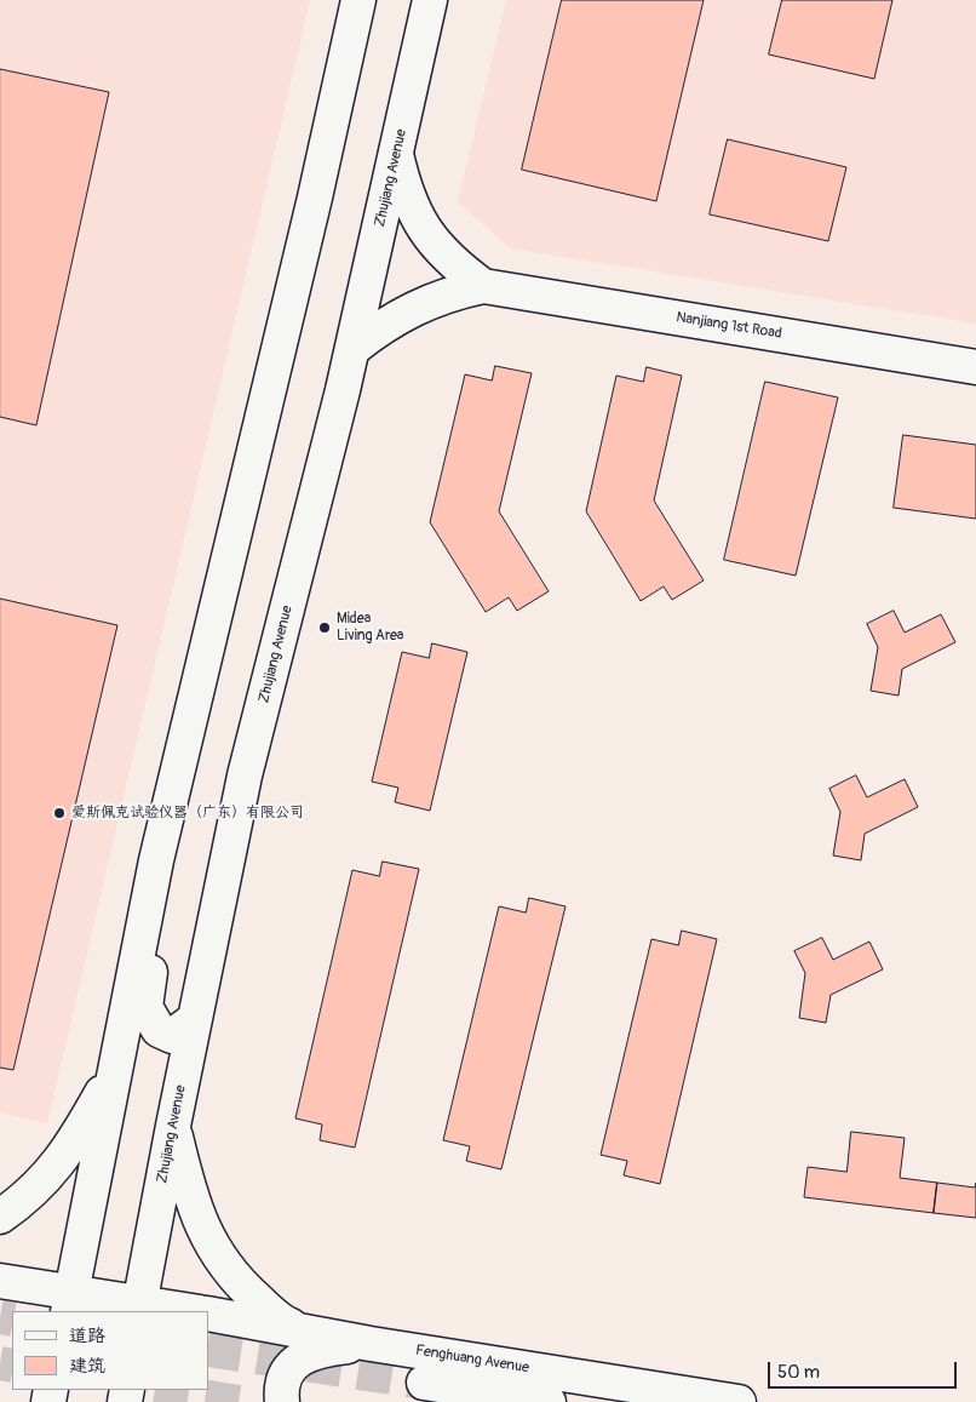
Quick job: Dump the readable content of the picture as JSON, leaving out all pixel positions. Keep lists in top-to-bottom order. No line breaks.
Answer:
{"streets":{"main road":["Zhujiang Avenue","Nanjiang 1st Road","Fenghuang Avenue"]},"places":["Midea Living Area","爱斯佩克试验仪器（广东）有限公司"],"legend":["道路","建筑"],"scale_bar":"50 m"}
